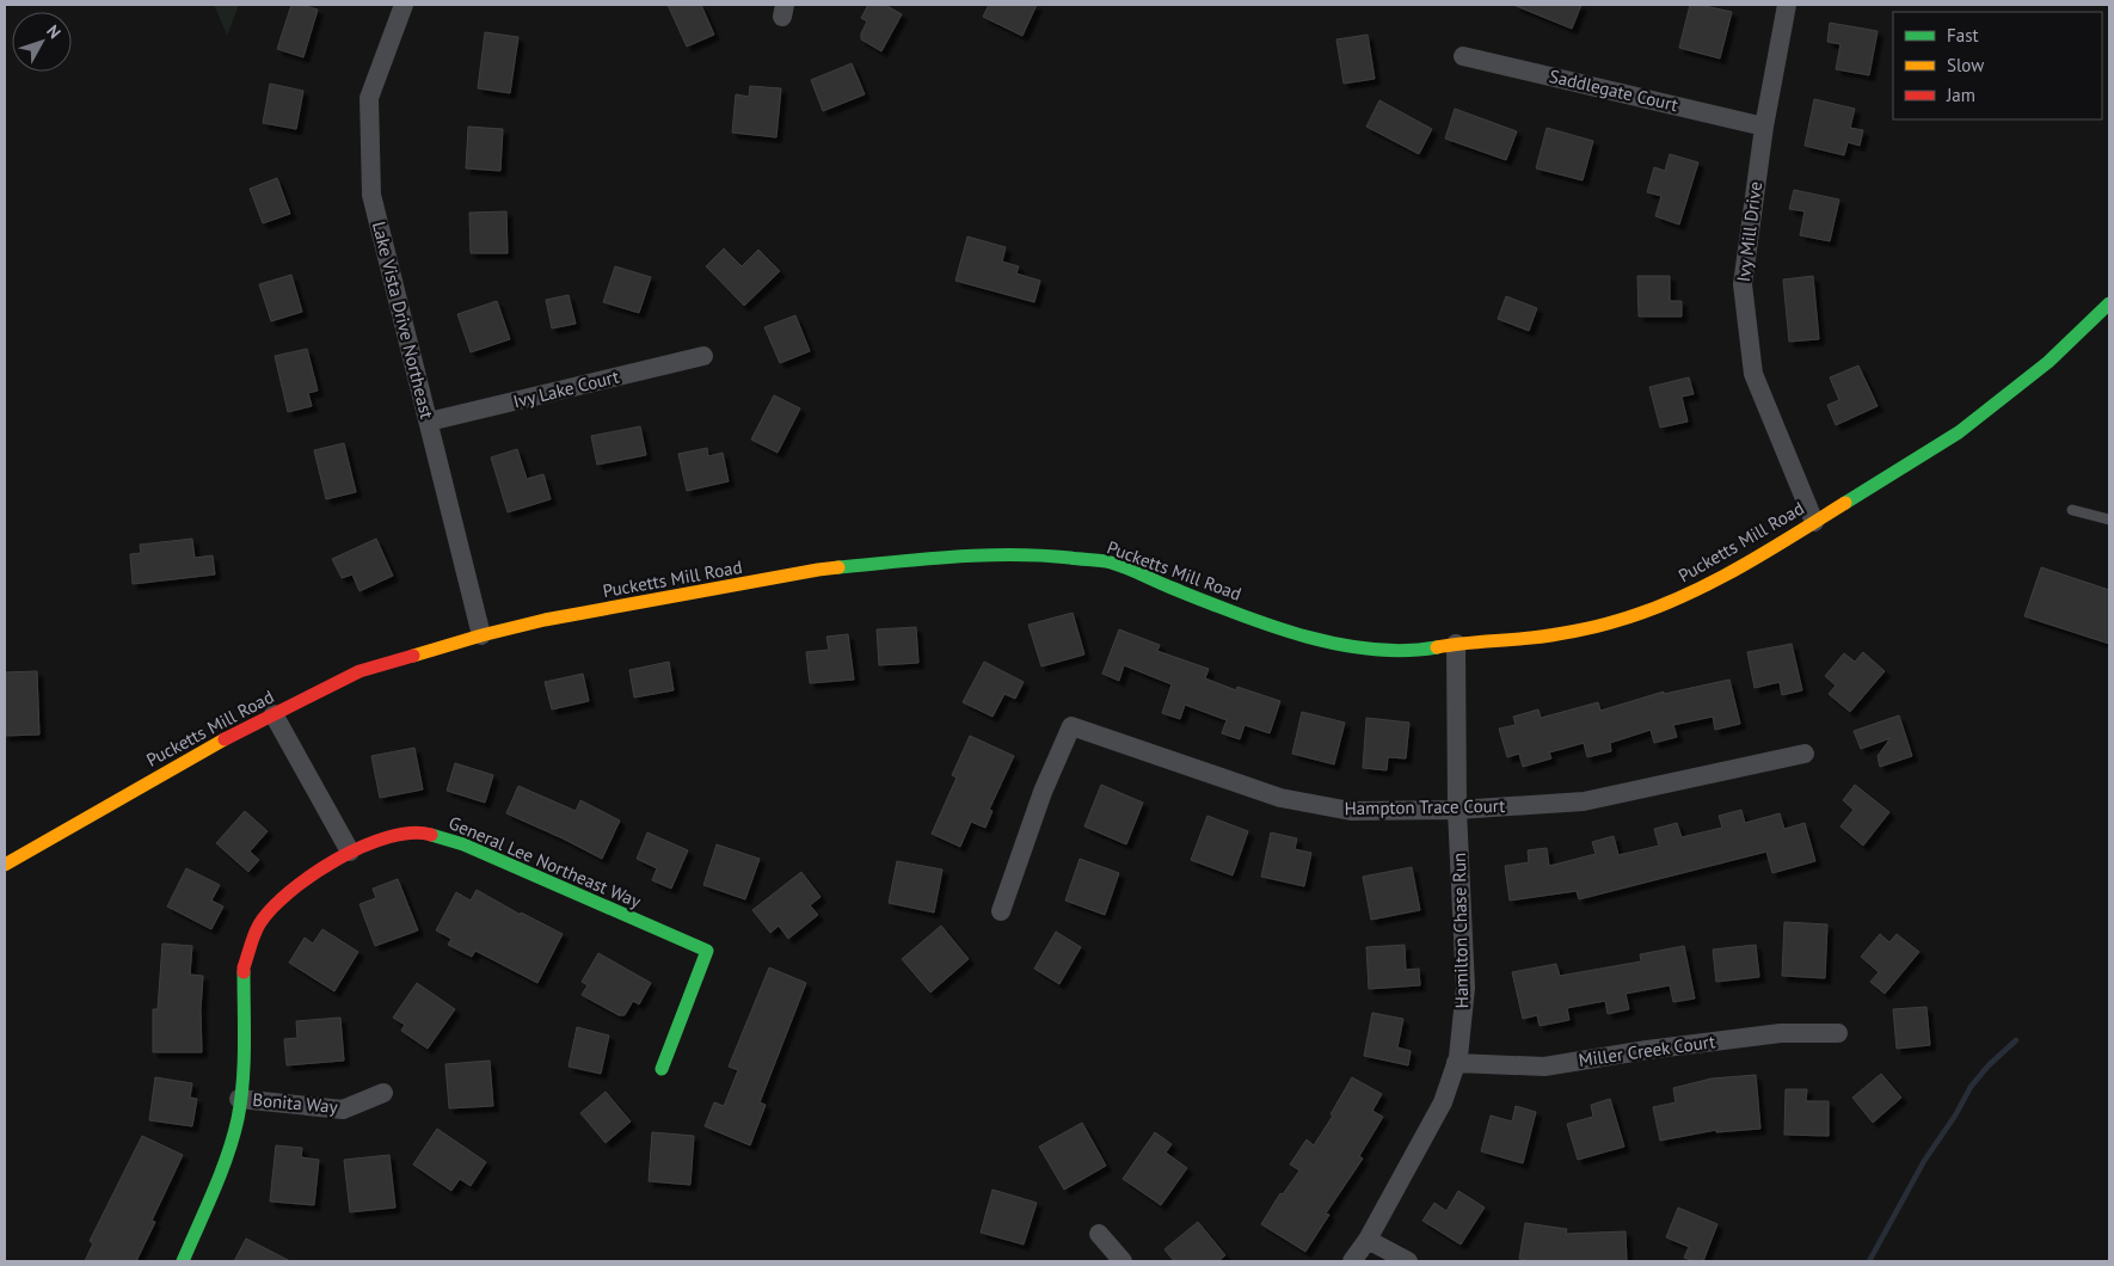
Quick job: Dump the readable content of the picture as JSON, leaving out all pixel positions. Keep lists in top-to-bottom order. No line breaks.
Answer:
{"streets":{"street":["Saddlegate Court","Ivy Mill Drive","Lake Vista Drive Northeast","Ivy Lake Court","Pucketts Mill Road","Hampton Trace Court","General Lee Northeast Way","Hamilton Chase Run","Miller Creek Court","Bonita Way"]},"crossings":[["Saddlegate Court","Ivy Mill Drive"],["Ivy Mill Drive","Pucketts Mill Road"],["Lake Vista Drive Northeast","Ivy Lake Court"],["Lake Vista Drive Northeast","Pucketts Mill Road"],["Pucketts Mill Road","Hamilton Chase Run"],["Hampton Trace Court","Hamilton Chase Run"],["General Lee Northeast Way","Bonita Way"],["Hamilton Chase Run","Miller Creek Court"]],"legend":["Fast","Slow","Jam"],"north":"top right"}
